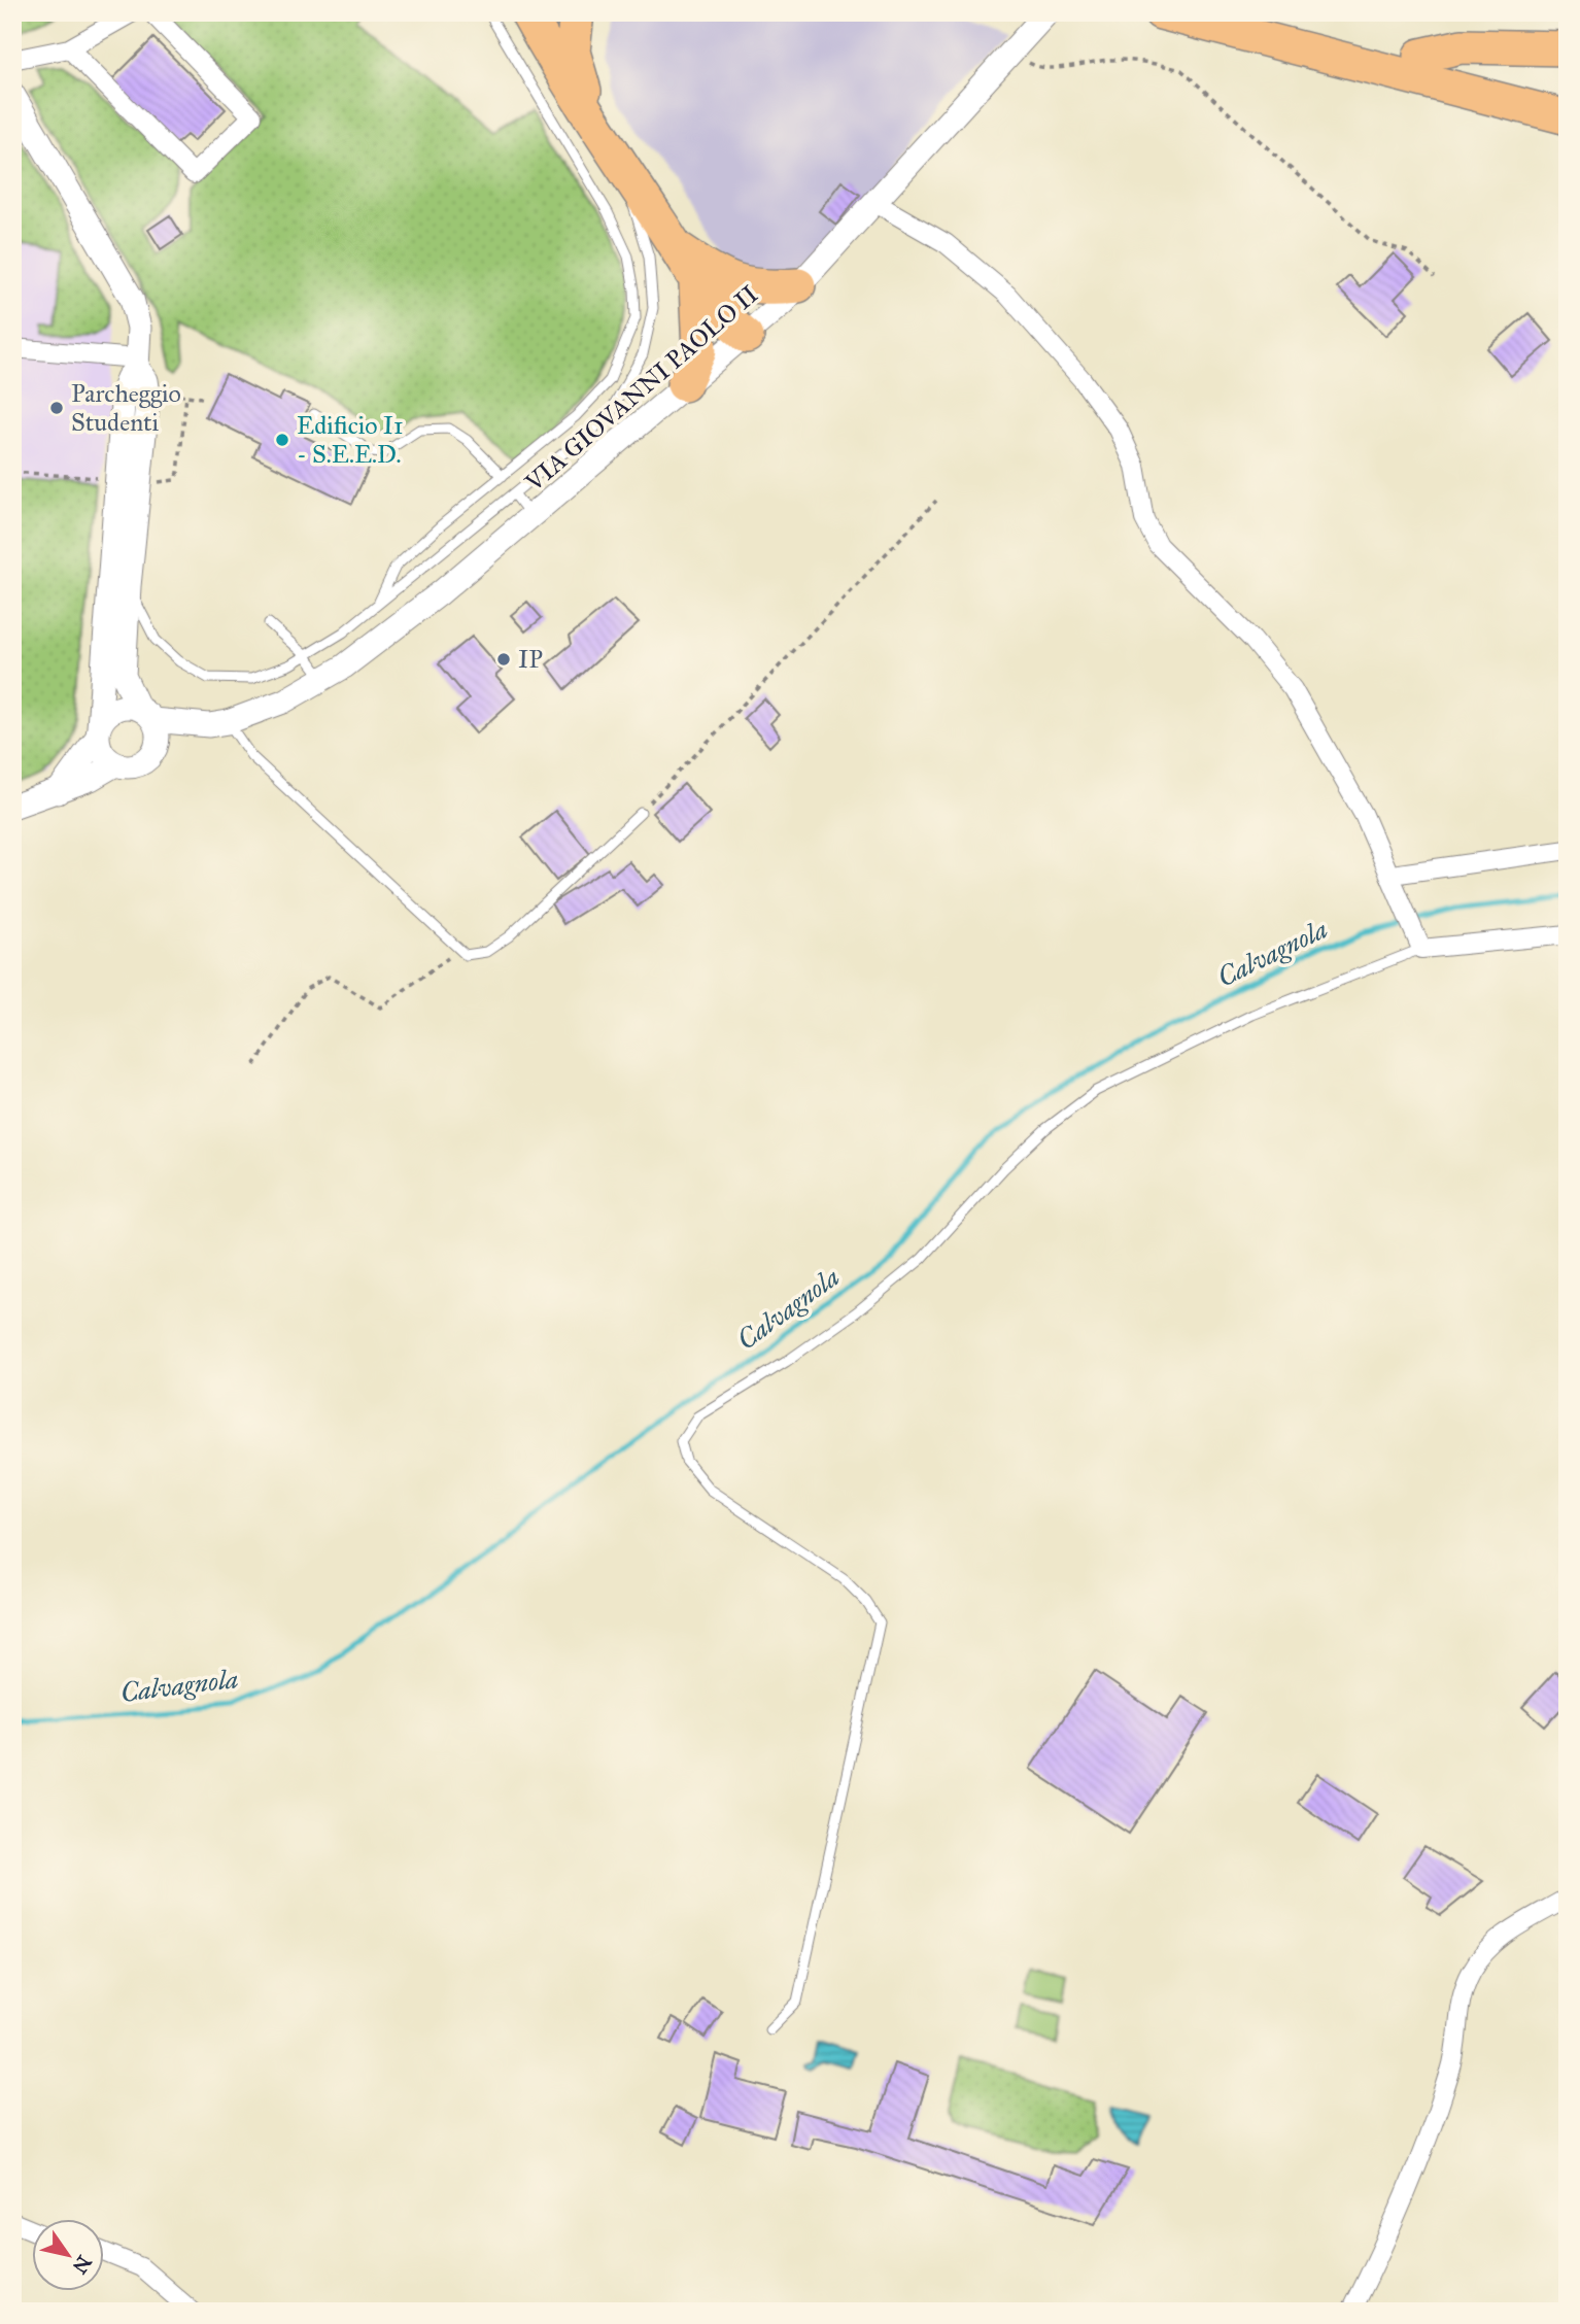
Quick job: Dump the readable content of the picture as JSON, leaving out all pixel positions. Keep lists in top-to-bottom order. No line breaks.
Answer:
{"streets":{"street":["VIA GIOVANNI PAOLO II"]},"water":["Calvagnola"],"places":["Parcheggio Studenti","Edificio I1 - S.E.E.D.","IP"],"north":"bottom right"}
